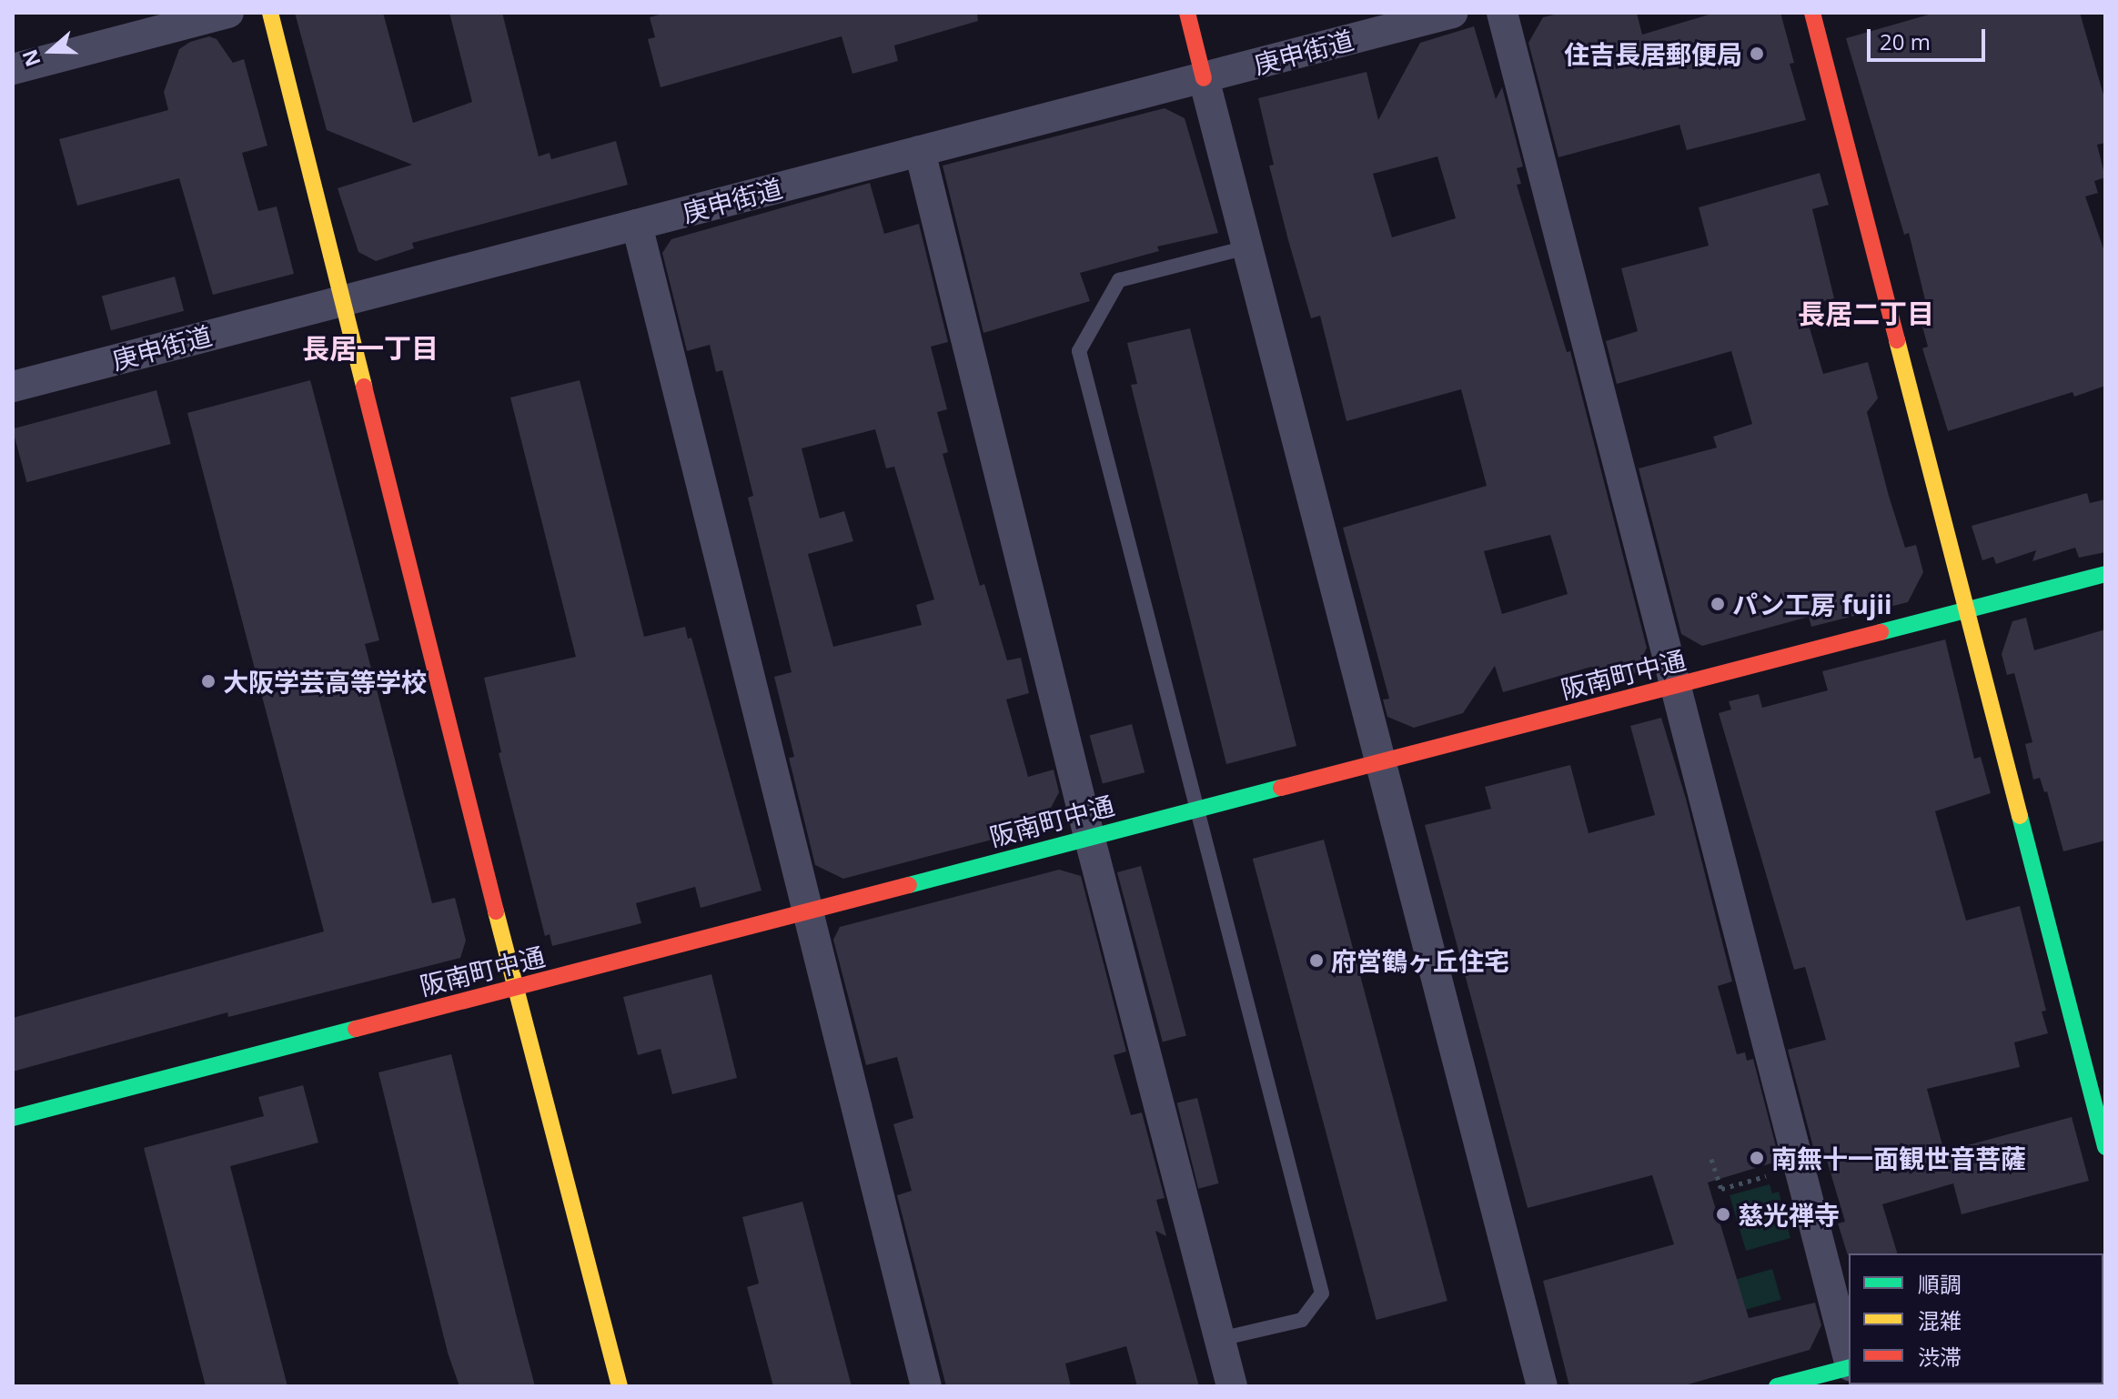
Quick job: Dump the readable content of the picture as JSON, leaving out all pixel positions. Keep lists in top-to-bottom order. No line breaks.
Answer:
{"streets":{"street":["庚申街道","阪南町中通"]},"districts":["長居二丁目","長居一丁目"],"places":["住吉長居郵便局","パン工房 fujii","大阪学芸高等学校","府営鶴ヶ丘住宅","南無十一面観世音菩薩","慈光禅寺"],"legend":["順調","混雑","渋滞"],"scale_bar":"20 m","north":"left"}
